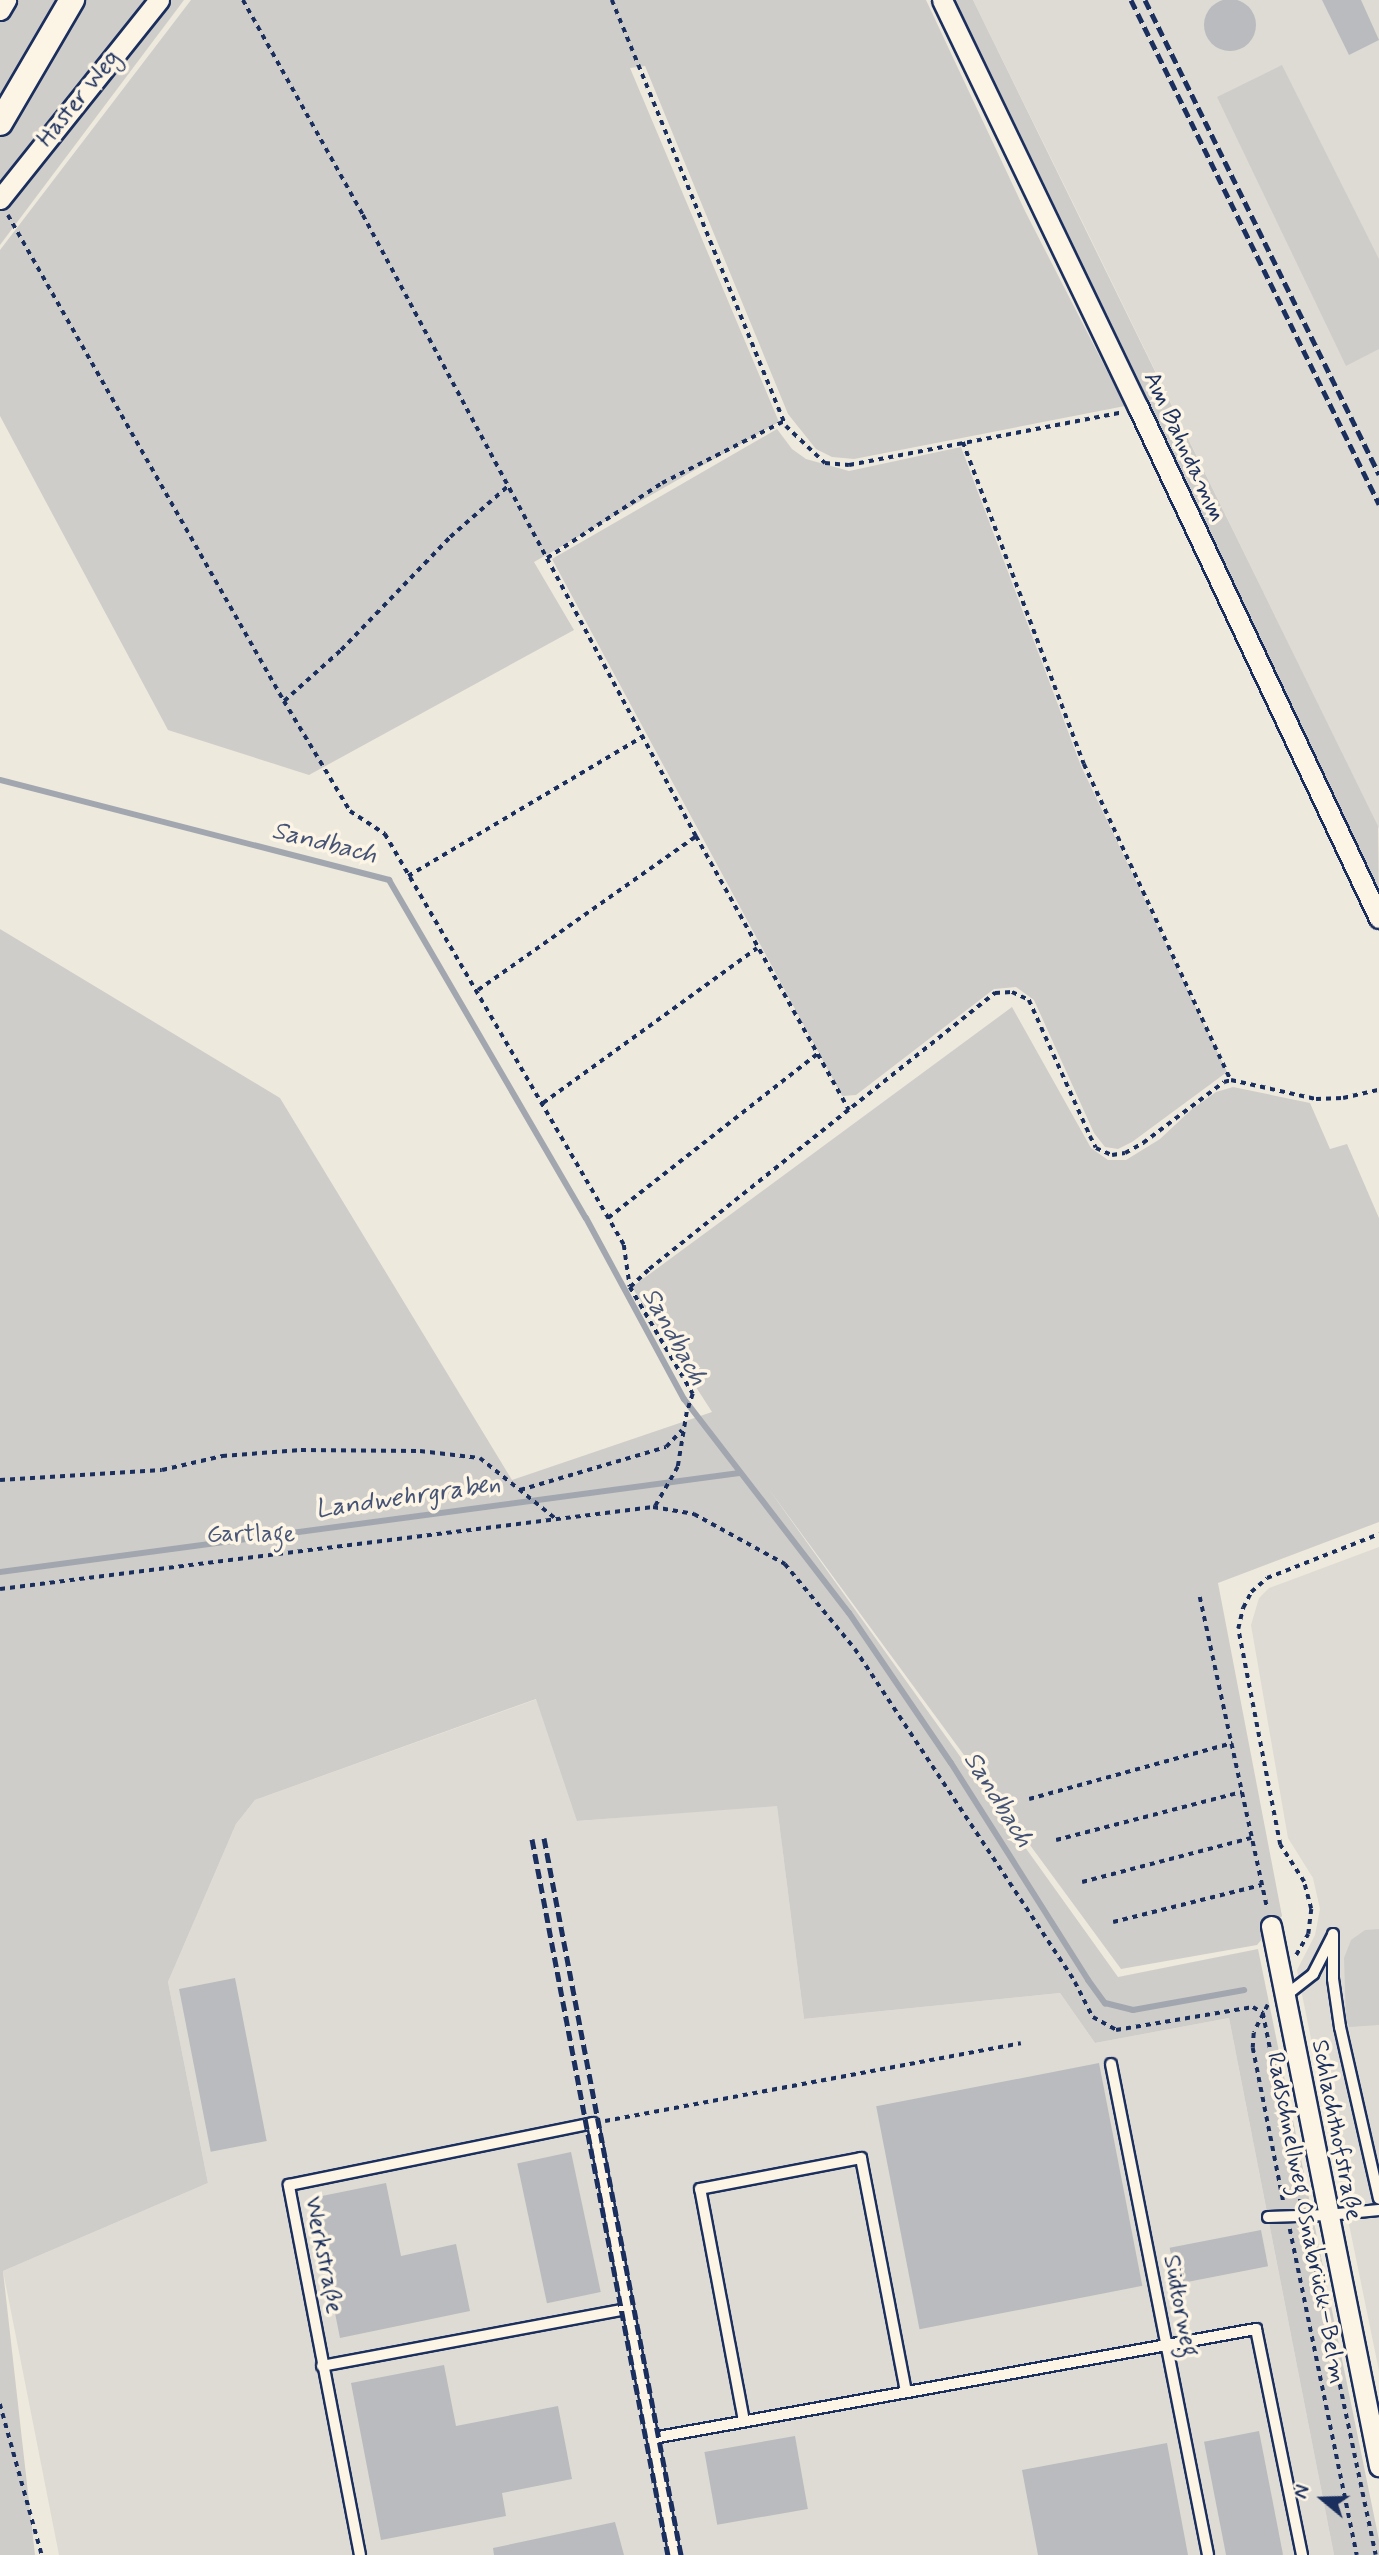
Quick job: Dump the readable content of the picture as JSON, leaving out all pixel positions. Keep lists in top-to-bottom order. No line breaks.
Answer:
{"streets":{"street":["Haster Weg","Am Bahndamm","Schlachthofstraße"],"lane":["Werkstraße","Südtorweg"],"path":["Radschnellweg Osnabrück–Belm"]},"crossings":[["Schlachthofstraße","Radschnellweg Osnabrück–Belm"]],"water":["Sandbach","Landwehrgraben"],"parks":["Gartlage"],"north":"left"}
